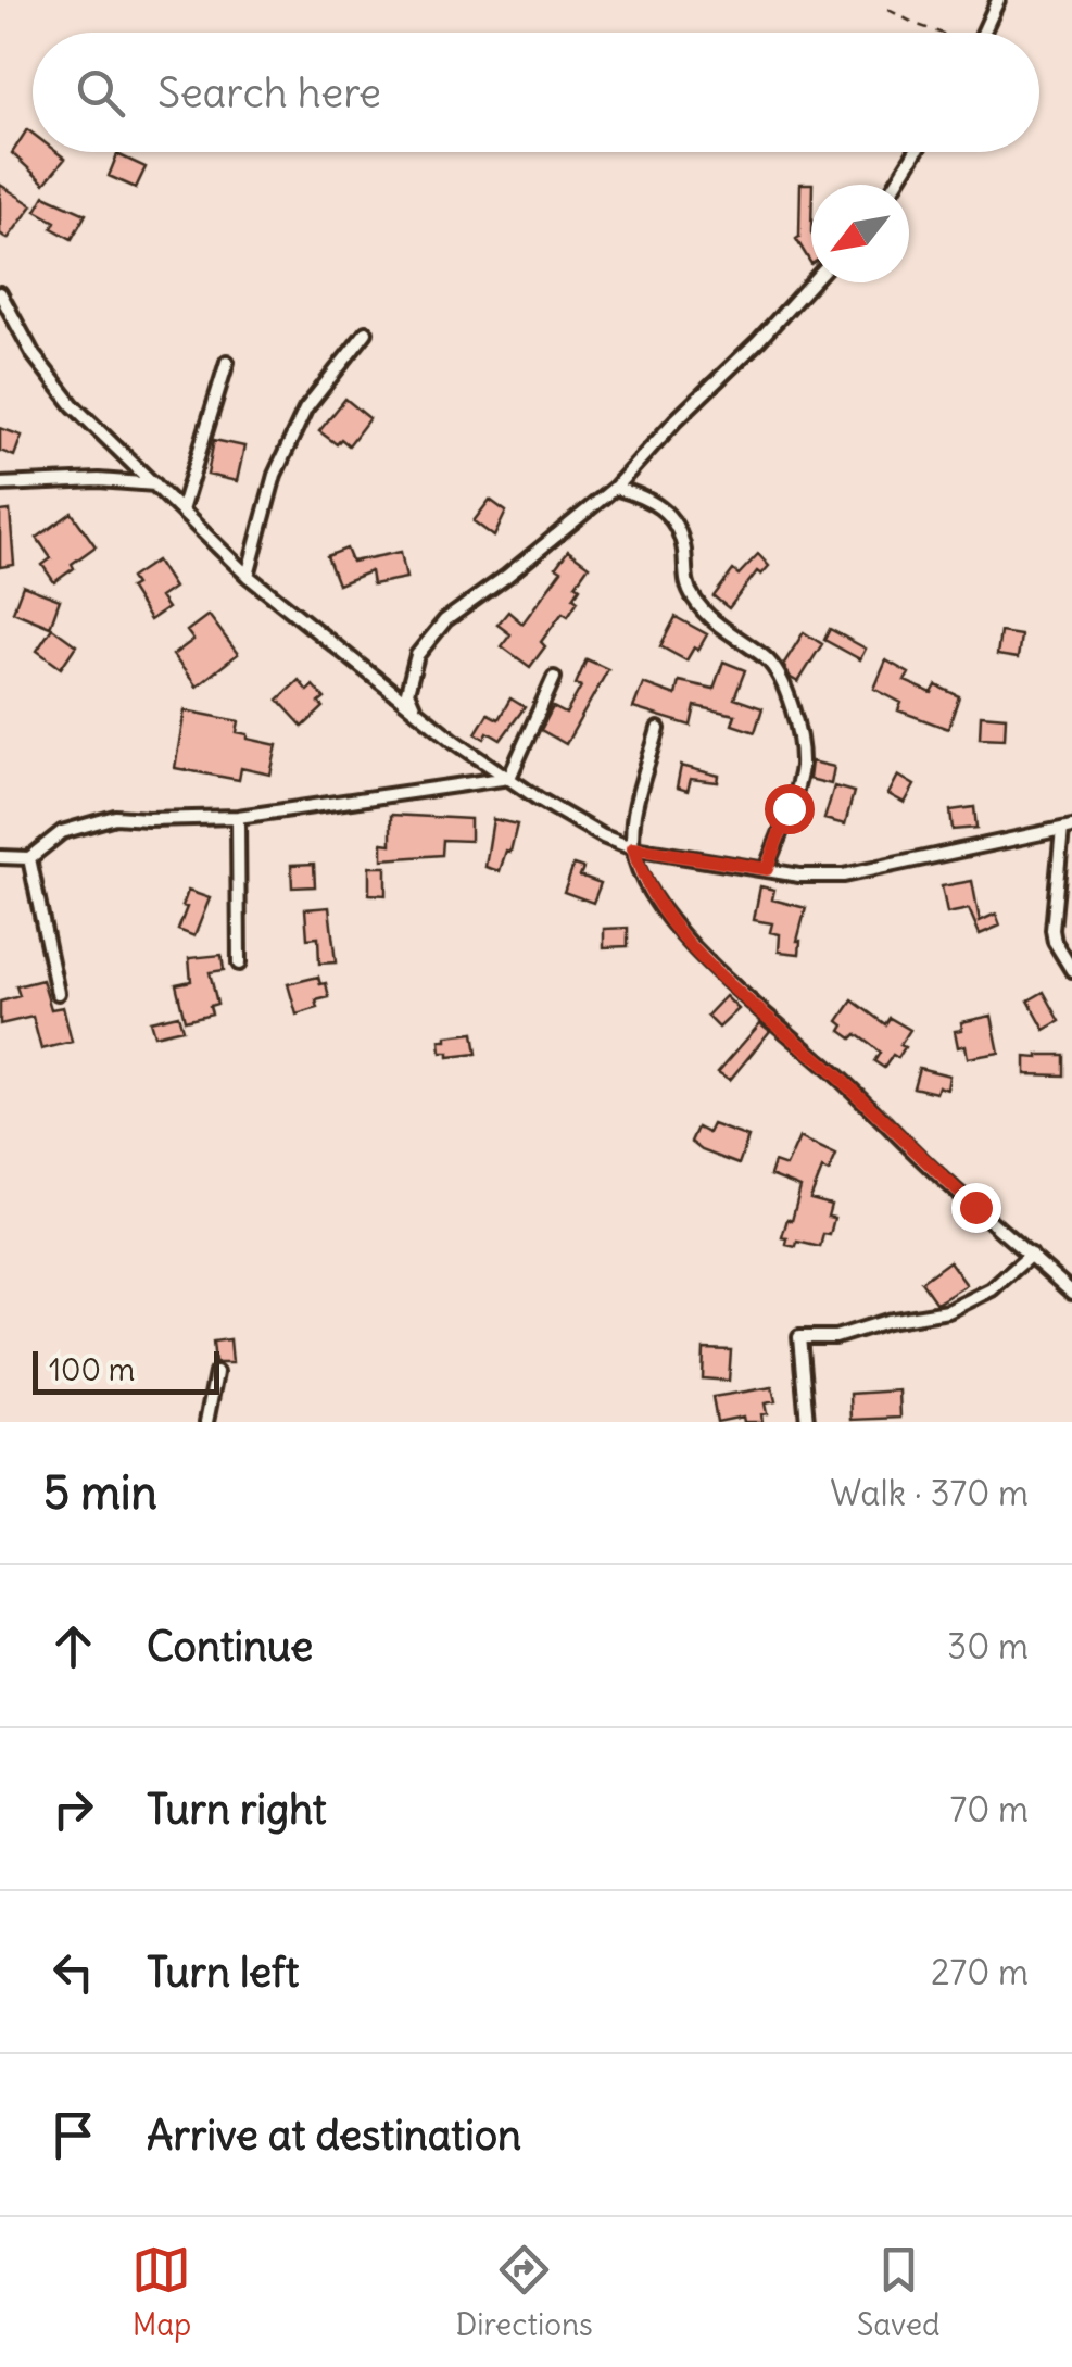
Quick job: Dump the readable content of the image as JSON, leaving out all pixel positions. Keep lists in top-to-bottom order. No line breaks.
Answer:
{"scale_bar":"100 m","north":"bottom left","page":{"search":"Search here","scale":"100 m","heading":["5 min","Walk · 370 m"],"list":[["Continue","30 m"],["Turn right","70 m"],["Turn left","270 m"],"Arrive at destination"],"nav":["Map","Directions","Saved"]}}
